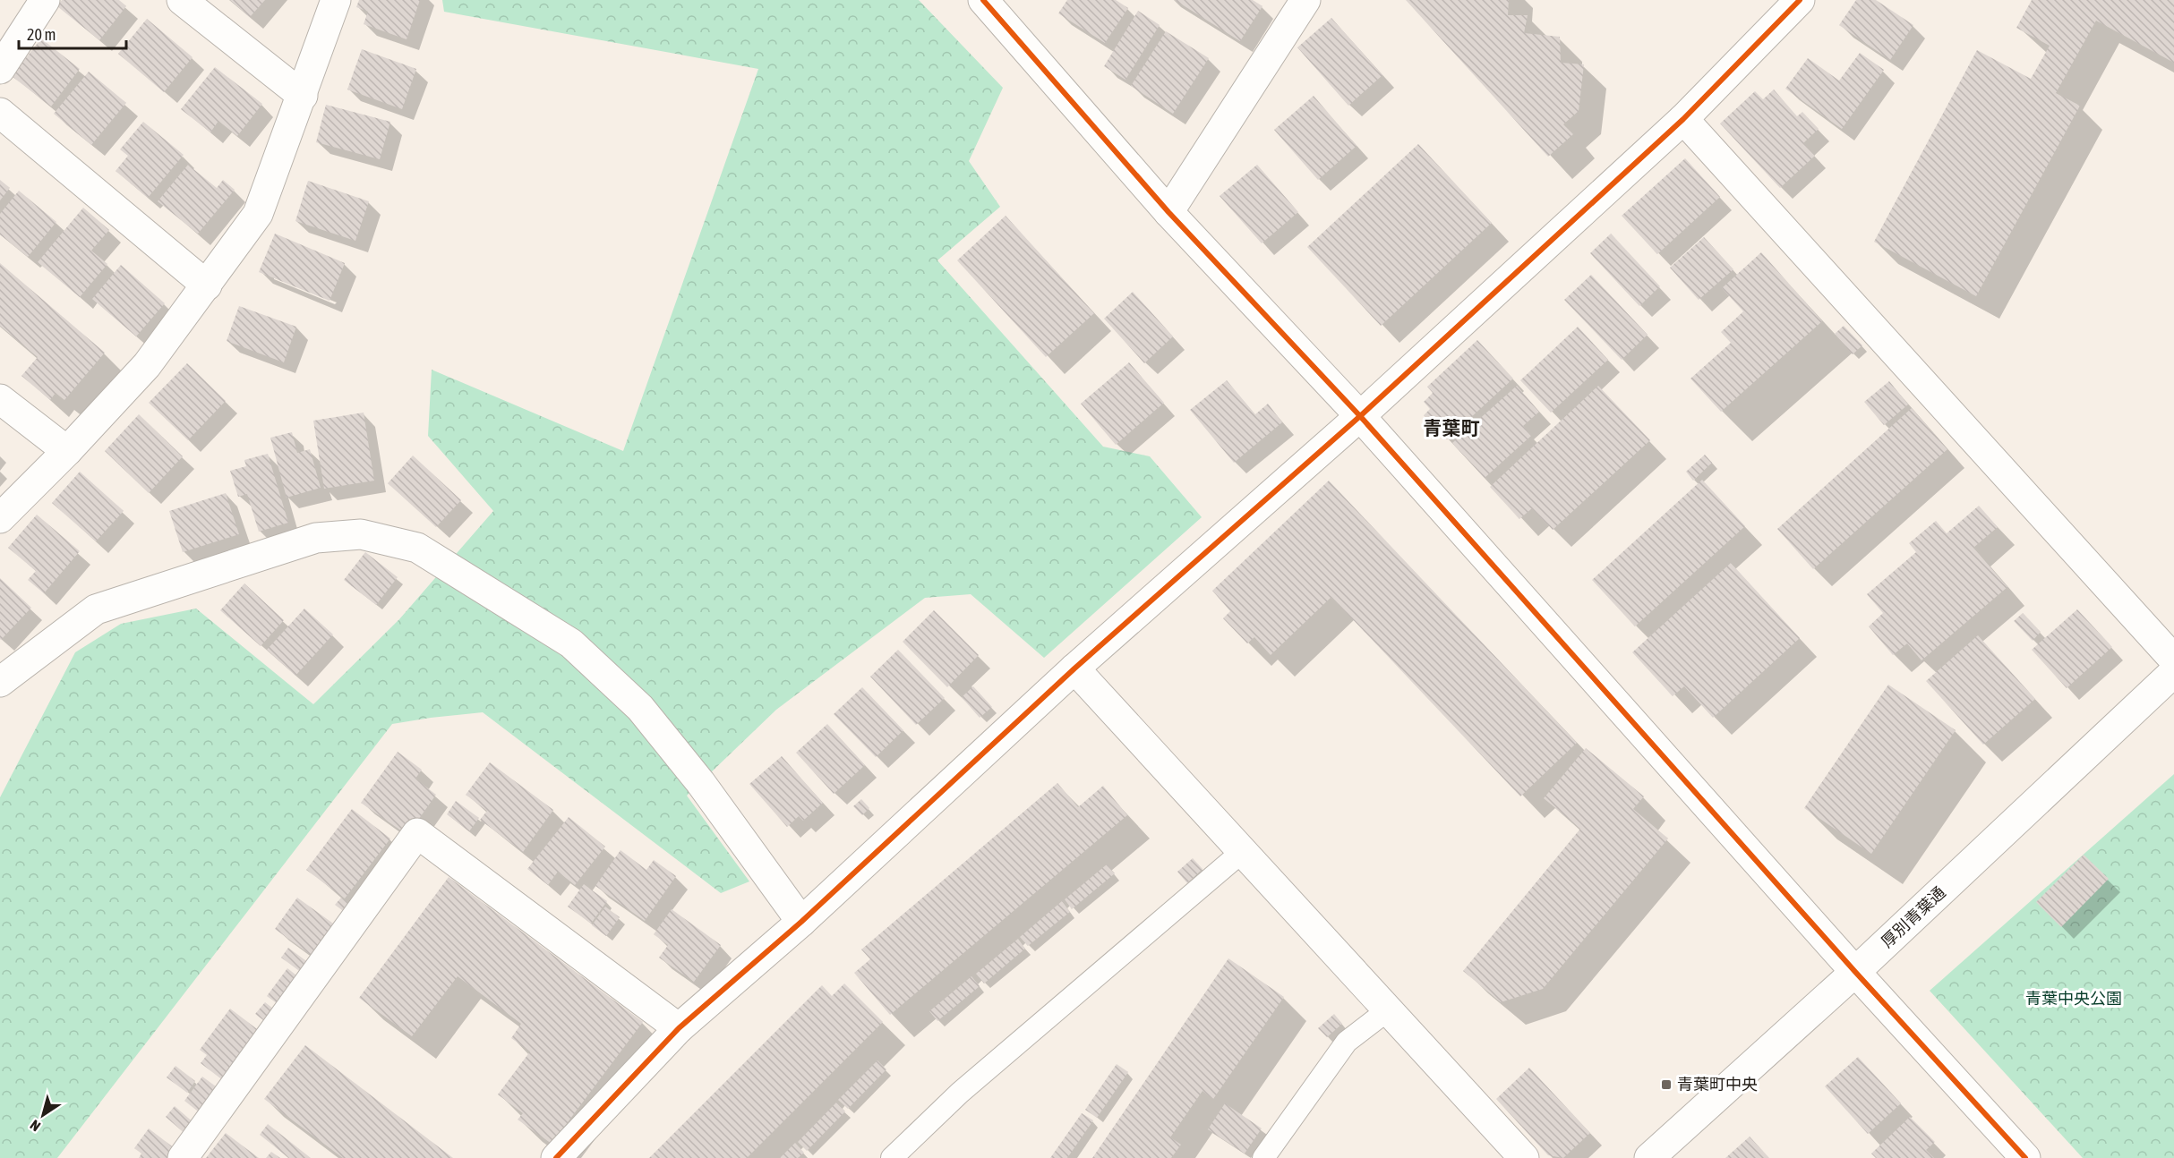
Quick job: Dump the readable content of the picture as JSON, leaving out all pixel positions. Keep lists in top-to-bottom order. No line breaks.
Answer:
{"streets":{"street":["厚別青葉通"]},"districts":["青葉町"],"parks":["青葉中央公園"],"places":{"transit":["青葉町中央"]},"scale_bar":"20 m","north":"bottom left"}
